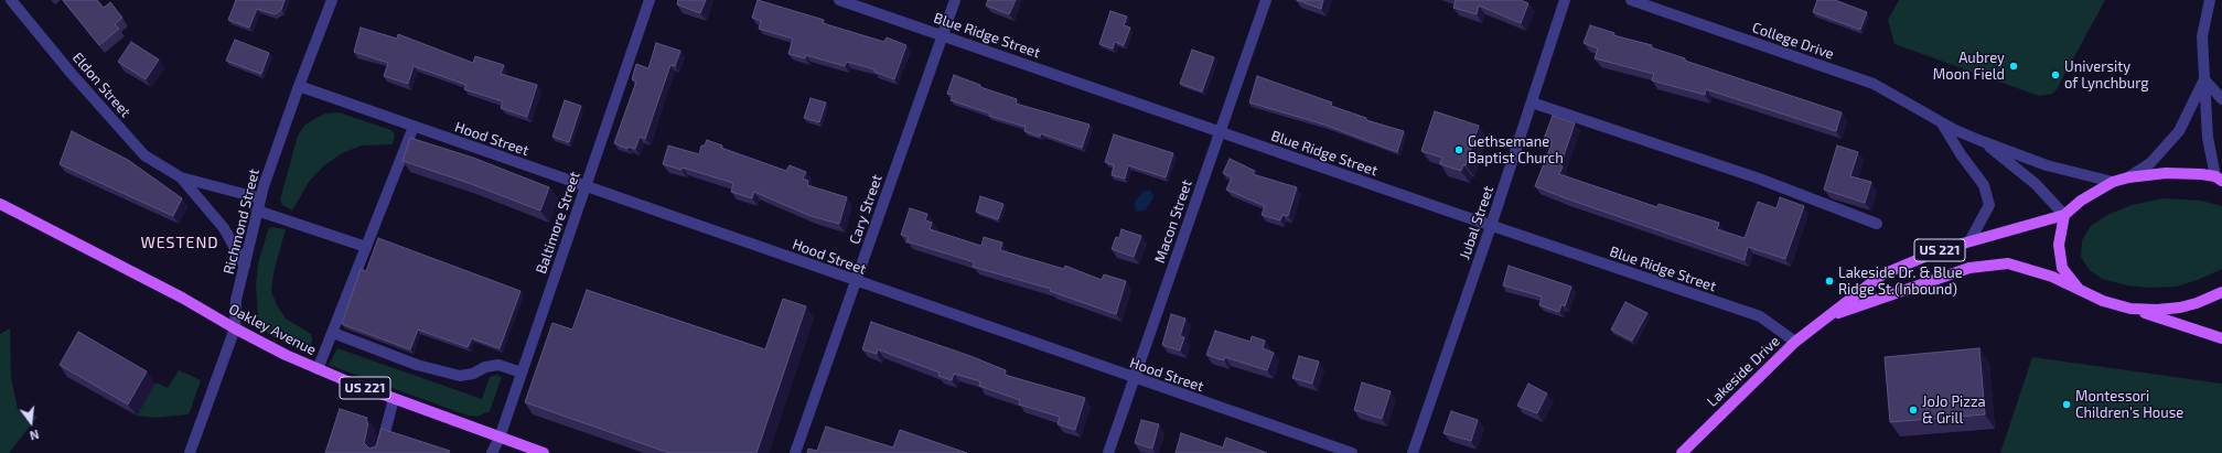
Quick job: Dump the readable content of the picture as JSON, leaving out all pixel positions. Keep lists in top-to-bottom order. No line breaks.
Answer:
{"streets":{"main road":["US 221","Oakley Avenue","Lakeside Drive"],"street":["Blue Ridge Street","College Drive","Eldon Street","Hood Street","Cary Street","Richmond Street","Macon Street","Baltimore Street","Jubal Street"]},"crossings":[["Blue Ridge Street","Cary Street"],["Blue Ridge Street","Macon Street"],["Blue Ridge Street","Jubal Street"],["Blue Ridge Street","Lakeside Drive"],["College Drive","Lakeside Drive"],["Eldon Street","Richmond Street"],["Hood Street","Cary Street"],["Hood Street","Richmond Street"],["Hood Street","Macon Street"],["Hood Street","Baltimore Street"],["Richmond Street","Oakley Avenue"],["Baltimore Street","Oakley Avenue"]],"districts":["WESTEND"],"places":["Aubrey Moon Field","University of Lynchburg","Gethsemane Baptist Church","Lakeside Dr. & Blue Ridge St.(Inbound)","Montessori Children's House","JoJo Pizza & Grill"],"north":"bottom"}
